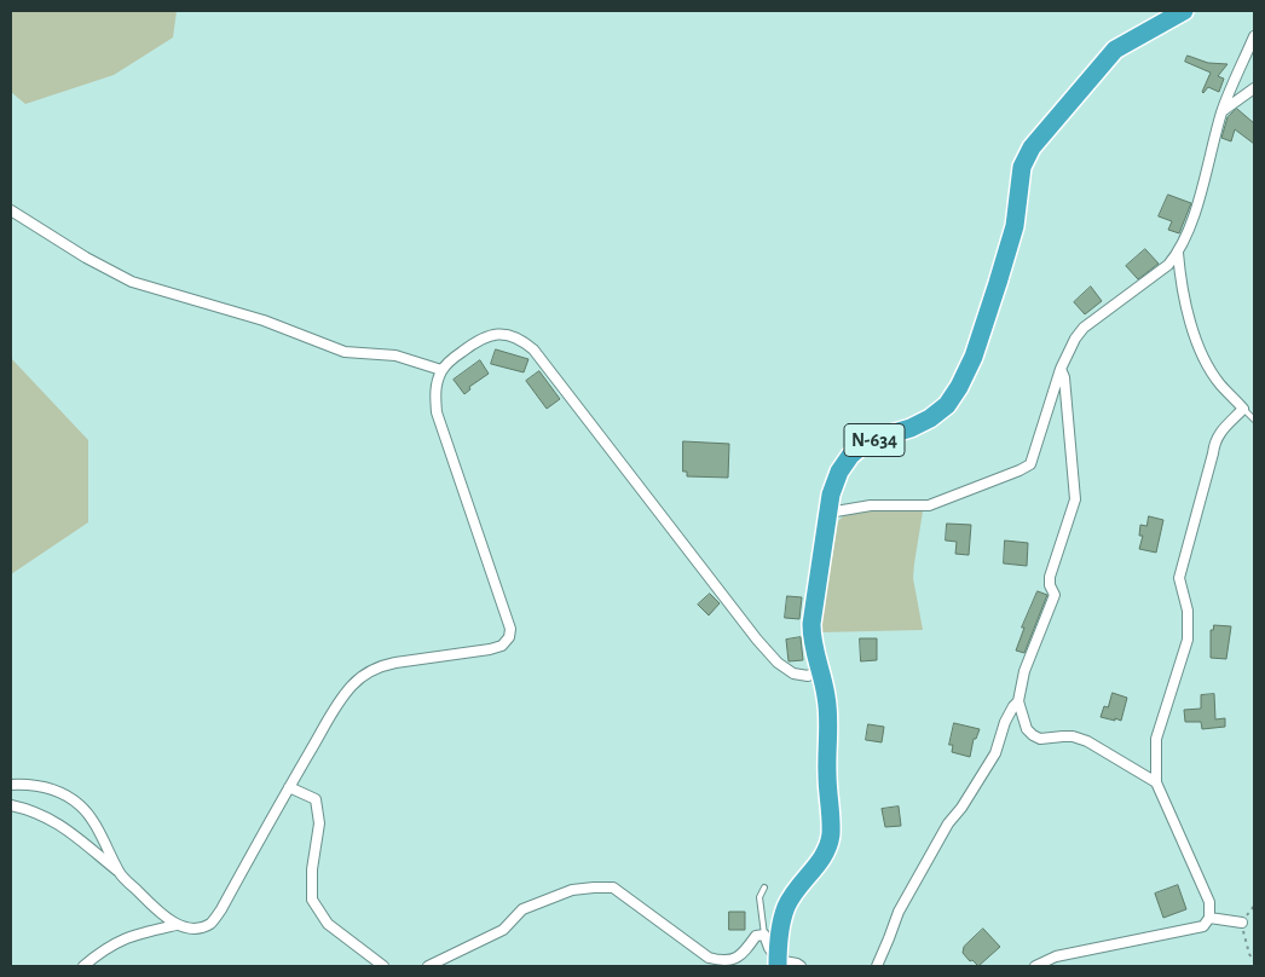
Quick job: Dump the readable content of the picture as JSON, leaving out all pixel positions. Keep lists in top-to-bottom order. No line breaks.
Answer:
{"streets":{"highway":["N-634"]}}
